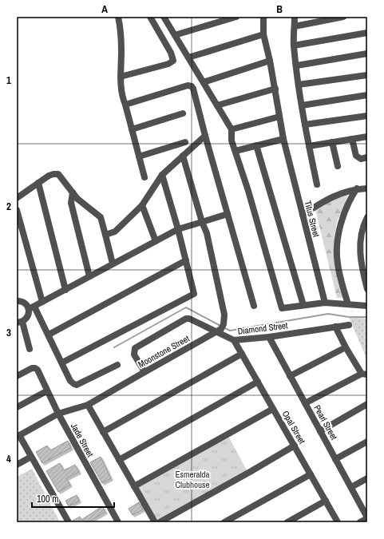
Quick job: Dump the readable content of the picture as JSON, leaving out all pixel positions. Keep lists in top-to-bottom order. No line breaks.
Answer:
{"streets":{"street":["Titus Street","Diamond Street","Moonstone Street","Pearl Street","Opal Street","Jade Street"]},"crossings":[["Diamond Street","Moonstone Street"],["Diamond Street","Pearl Street"],["Diamond Street","Opal Street"],["Moonstone Street","Jade Street"]],"parks":["Esmeralda Clubhouse"],"scale_bar":"100 m","grid":{"columns":["A","B"],"rows":["1","2","3","4"]}}
